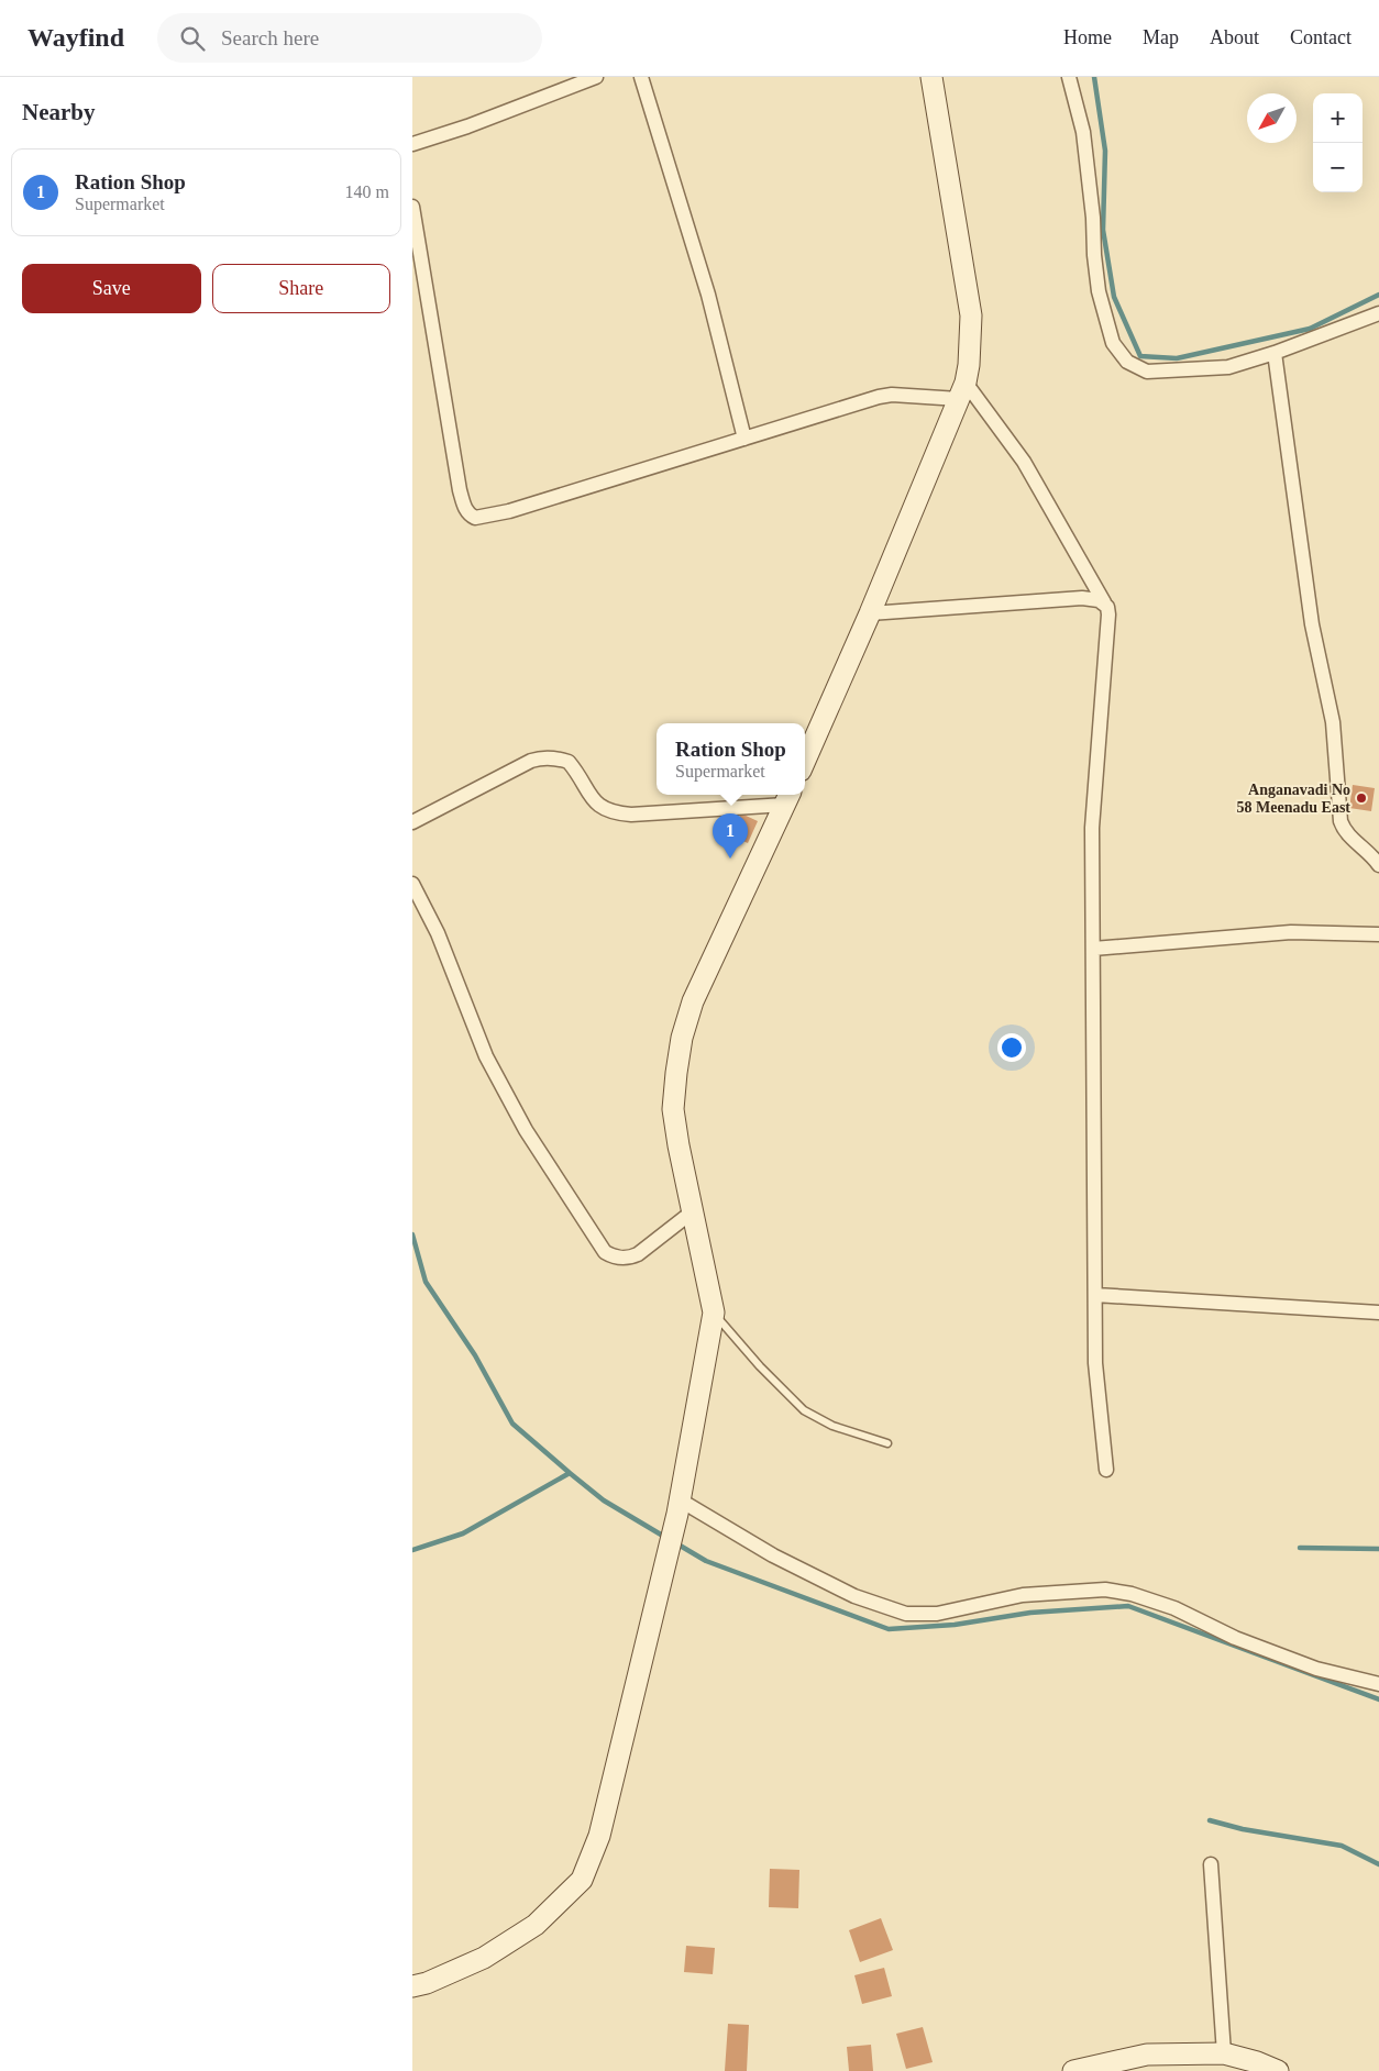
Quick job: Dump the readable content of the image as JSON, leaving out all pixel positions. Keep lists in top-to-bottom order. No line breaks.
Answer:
{"places":["Anganavadi No 58 Meenadu East"],"north":"bottom left","page":{"header":"Wayfind","search":"Search here","nav":["Home","Map","About","Contact"],"heading":"Nearby","map_buttons":["+","−"],"list":[{"mark":"1","name":"Ration Shop","note":"Supermarket","value":"140 m"}],"buttons":["Save","Share"],"popup":["Ration Shop","Supermarket"],"pins":"1"}}
